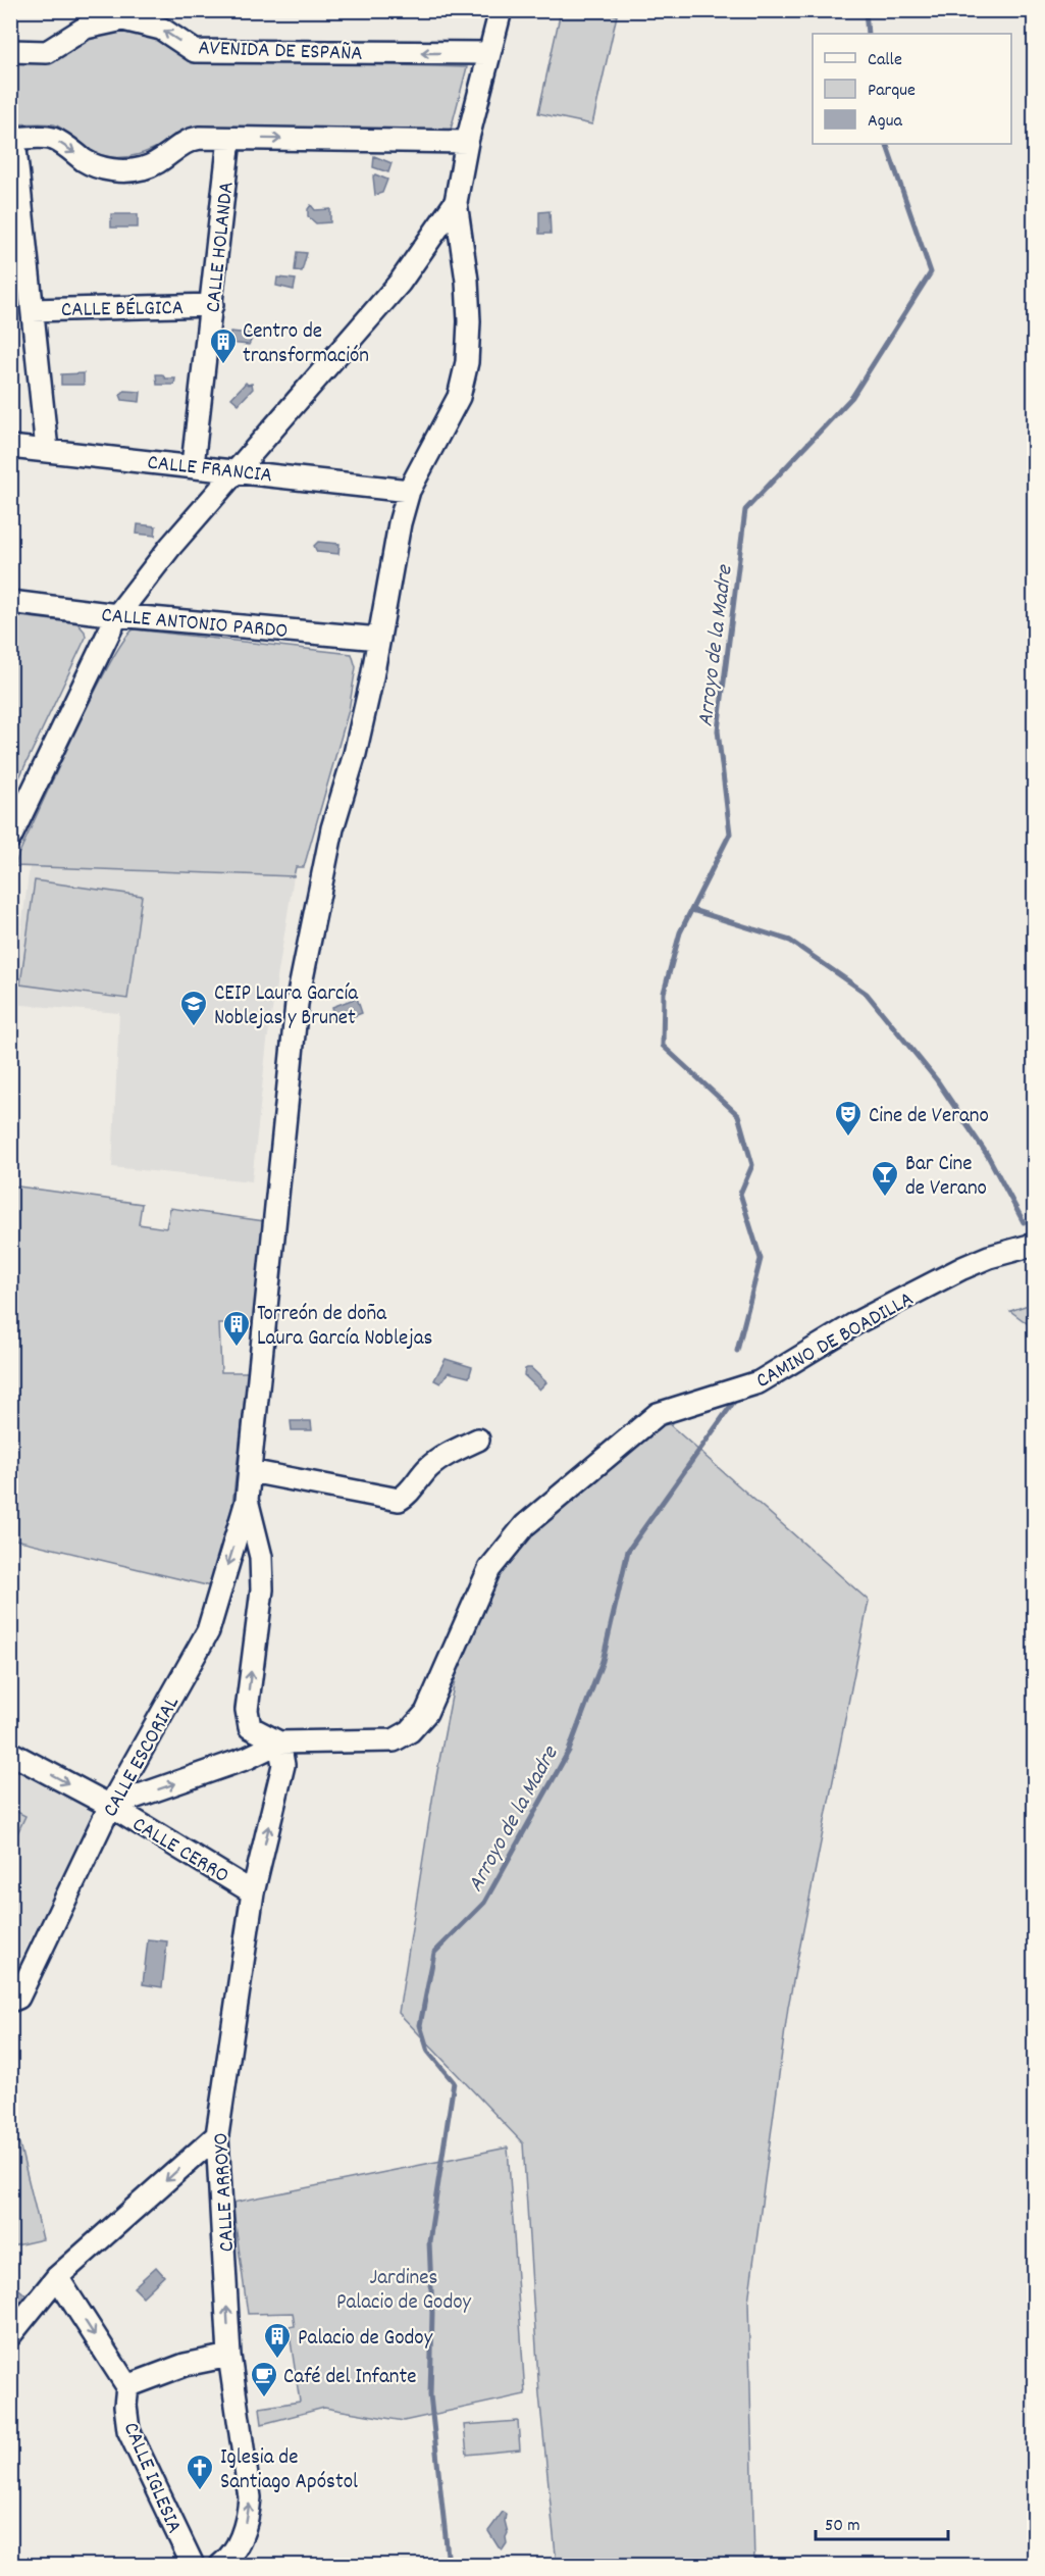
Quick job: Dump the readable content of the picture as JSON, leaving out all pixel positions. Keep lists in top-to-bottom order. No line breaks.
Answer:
{"streets":{"street":["AVENIDA DE ESPAÑA","CALLE HOLANDA","CALLE BÉLGICA","CALLE FRANCIA","CALLE ANTONIO PARDO","CAMINO DE BOADILLA","CALLE ESCORIAL","CALLE CERRO","CALLE ARROYO","CALLE IGLESIA"]},"crossings":[["CALLE HOLANDA","CALLE BÉLGICA"],["CALLE HOLANDA","CALLE FRANCIA"],["CAMINO DE BOADILLA","CALLE ARROYO"],["CALLE ESCORIAL","CALLE CERRO"],["CALLE CERRO","CALLE ARROYO"]],"one_way":["CALLE ESCORIAL","CALLE CERRO","CALLE ARROYO"],"water":["Arroyo de la Madre"],"parks":["Jardines Palacio de Godoy"],"places":{"building":["Centro de transformación","Torreón de doña Laura García Noblejas","Palacio de Godoy"],"school or university":["CEIP Laura García Noblejas y Brunet"],"theatre":["Cine de Verano"],"bar":["Bar Cine de Verano"],"cafe":["Café del Infante"],"church":["Iglesia de Santiago Apóstol"]},"legend":["Calle","Parque","Agua"],"scale_bar":"50 m"}
